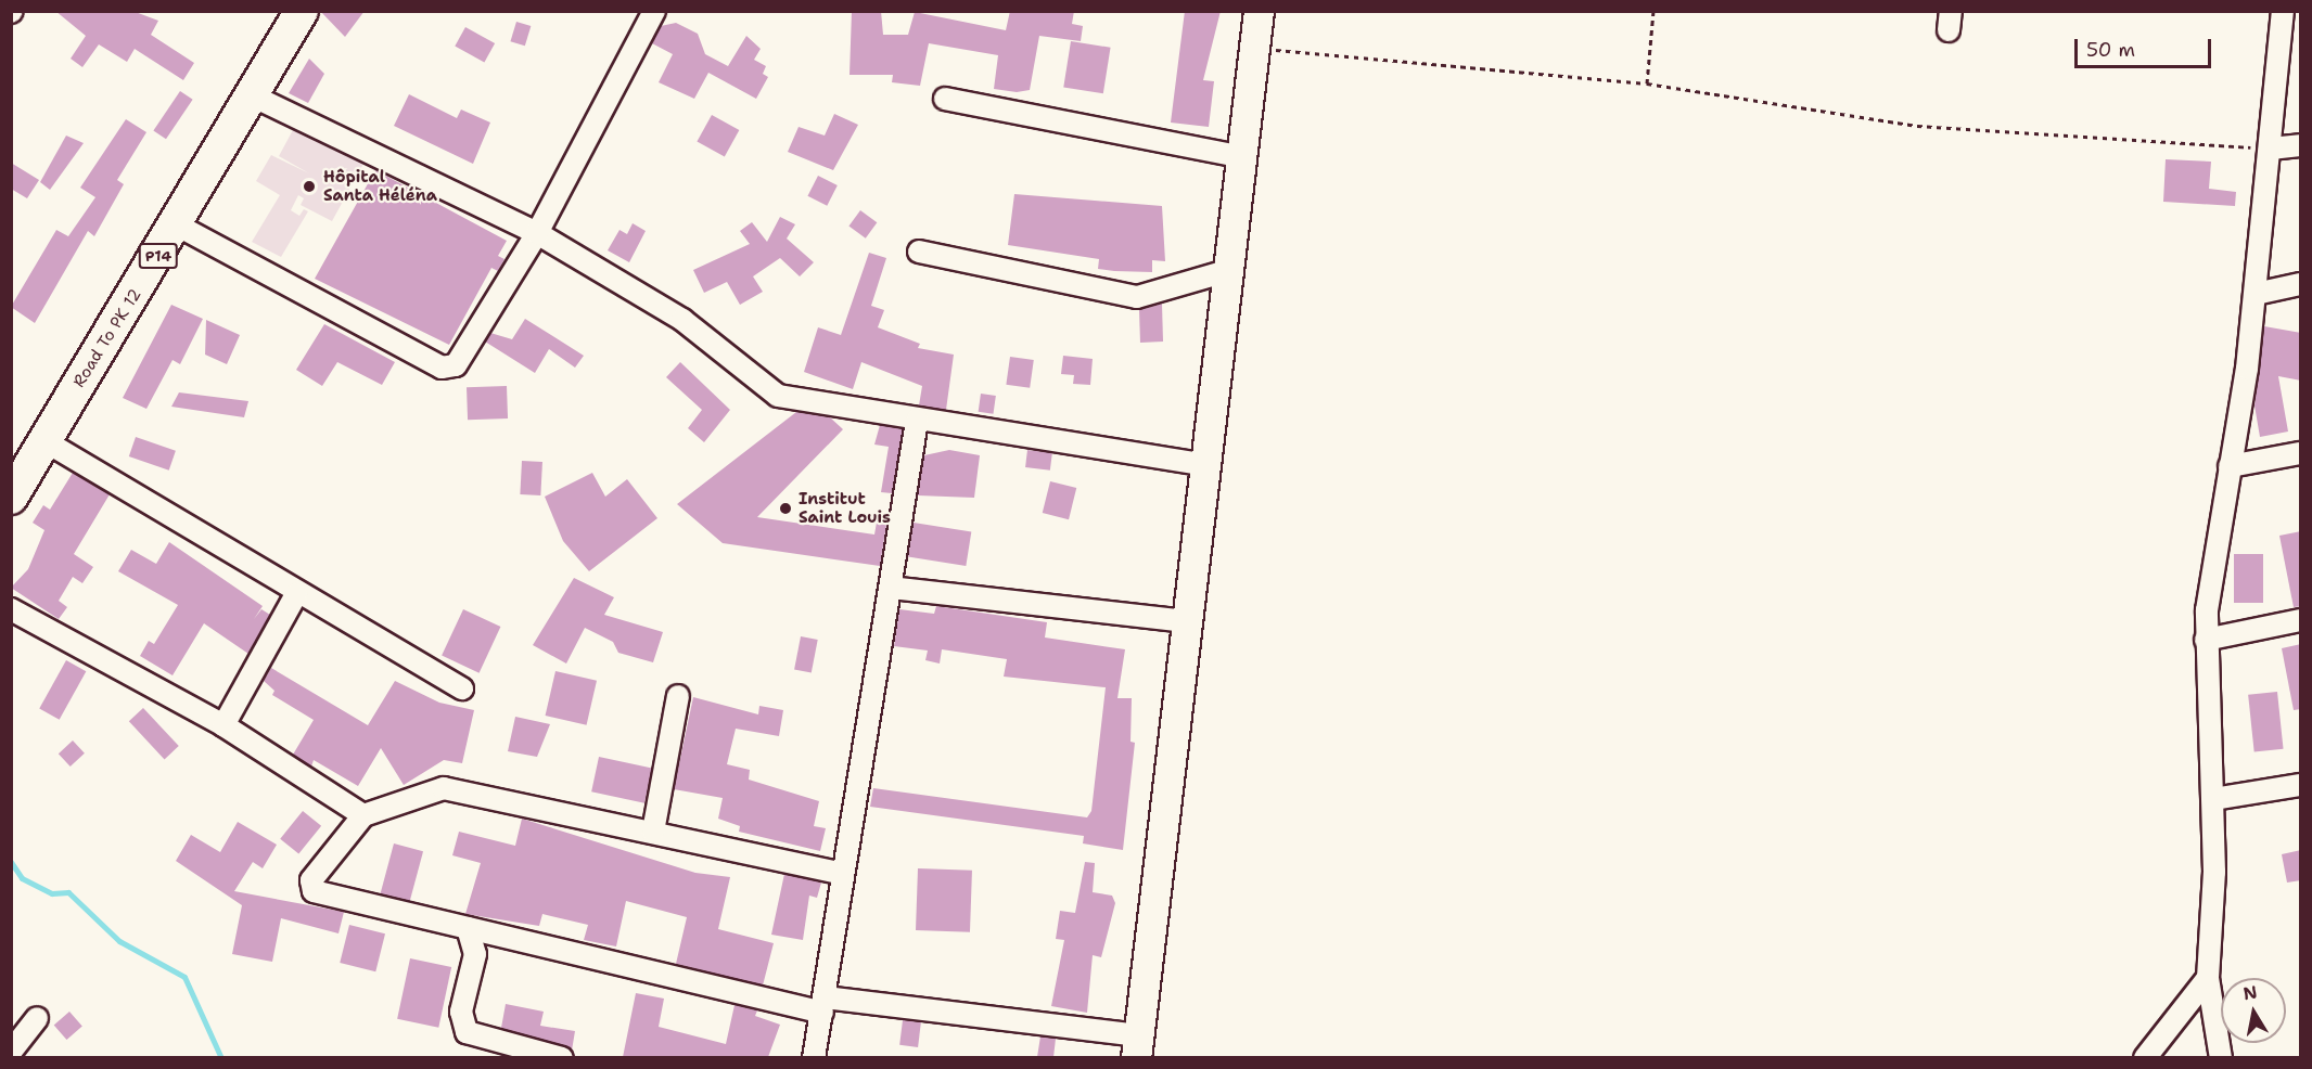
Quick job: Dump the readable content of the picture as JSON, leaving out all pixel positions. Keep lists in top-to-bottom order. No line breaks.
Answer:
{"streets":{"main road":["P14","Road To PK 12"]},"places":["Hôpital Santa Héléna","Institut Saint Louis"],"scale_bar":"50 m","north":"top"}
